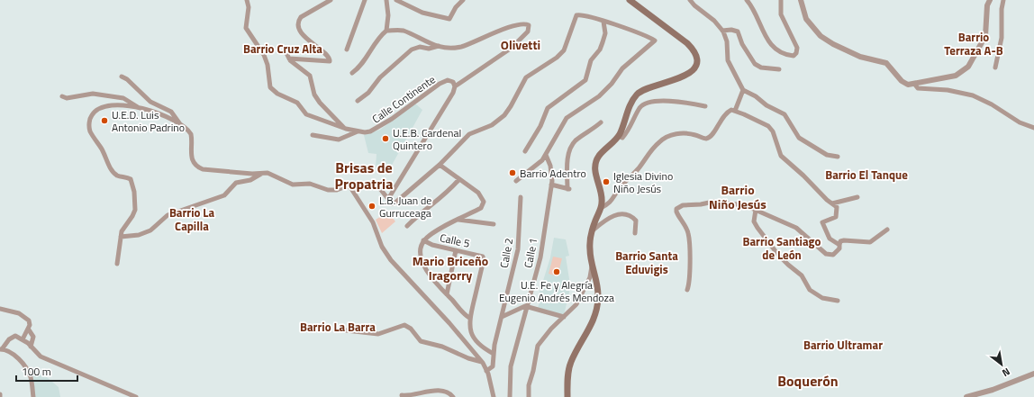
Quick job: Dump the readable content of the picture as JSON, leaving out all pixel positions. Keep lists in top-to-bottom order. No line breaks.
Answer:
{"streets":{"street":["Calle Continente","Calle 5","Calle 2","Calle 1"]},"districts":["Barrio Terraza A-B","Olivetti","Barrio Cruz Alta","Brisas de Propatria","Barrio El Tanque","Barrio Niño Jesús","Barrio La Capilla","Barrio Santiago de León","Barrio Santa Eduvigis","Mario Briceño Iragorry","Barrio La Barra","Barrio Ultramar","Boquerón"],"places":["U.E.D. Luis Antonio Padrino","U.E.B. Cardenal Quintero","Barrio Adentro","Iglesia Divino Niño Jesús","L.B. Juan de Gurruceaga","U.E. Fe y Alegría Eugenio Andrés Mendoza"],"scale_bar":"100 m","north":"bottom right"}
